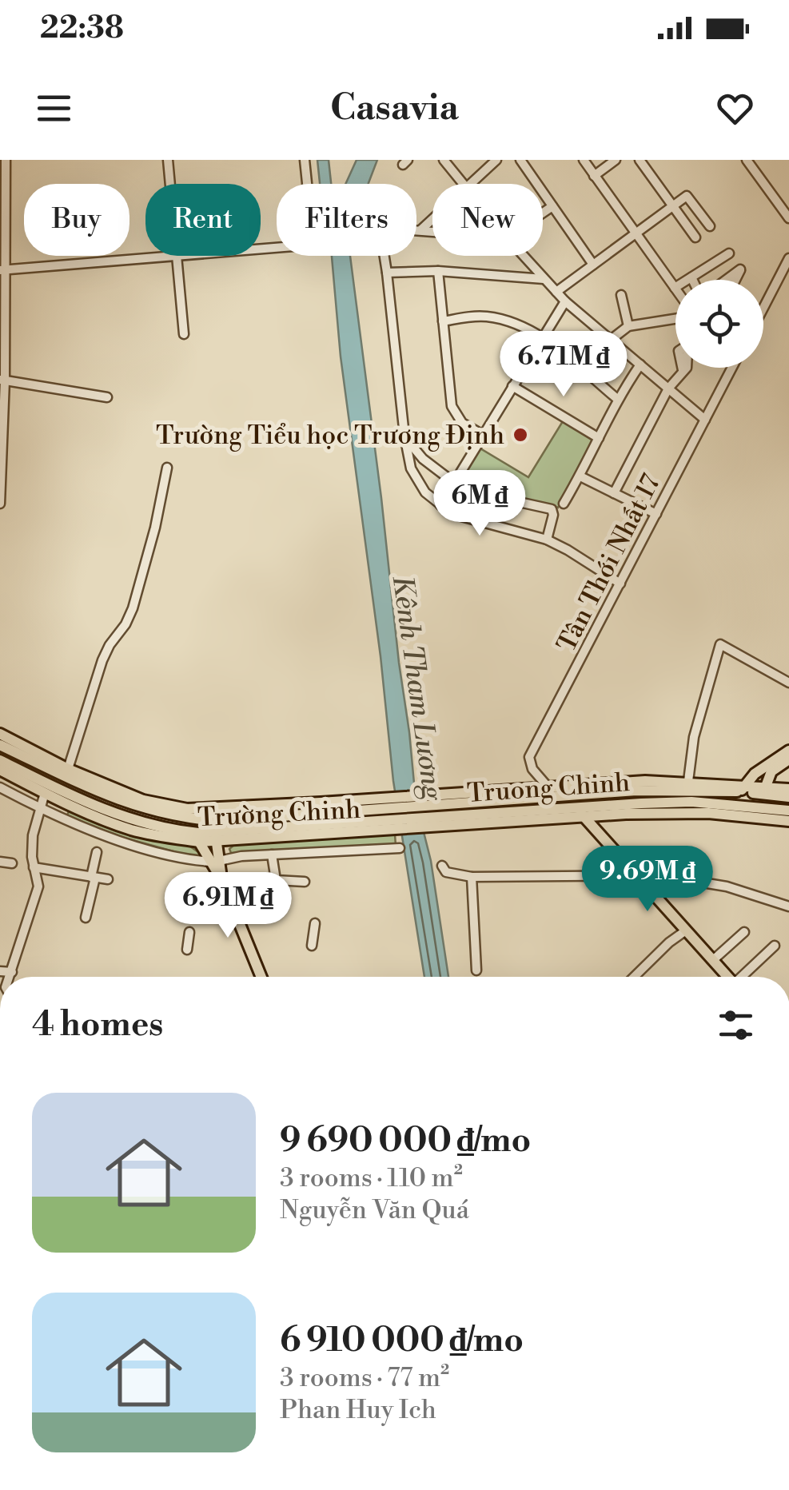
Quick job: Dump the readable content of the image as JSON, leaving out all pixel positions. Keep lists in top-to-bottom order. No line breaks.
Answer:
{"streets":{"main road":["Truong Chinh","Trường Chinh"],"street":["Tân Thới Nhất 17"]},"crossings":[["Truong Chinh","Trường Chinh"]],"water":["Kênh Tham Lương"],"places":["Trường Tiểu học Trương Định"],"page":{"status":"22:38","header":"Casavia","chip":["Buy","Rent","Filters","New"],"price":["6.71M ₫","6M ₫","9.69M ₫","6.91M ₫"],"heading":"4 homes","list":[{"name":"9 690 000 ₫/mo","note":"3 rooms · 110 m² · Nguyễn Văn Quá"},{"name":"6 910 000 ₫/mo","note":"3 rooms · 77 m² · Phan Huy Ich"}]}}
